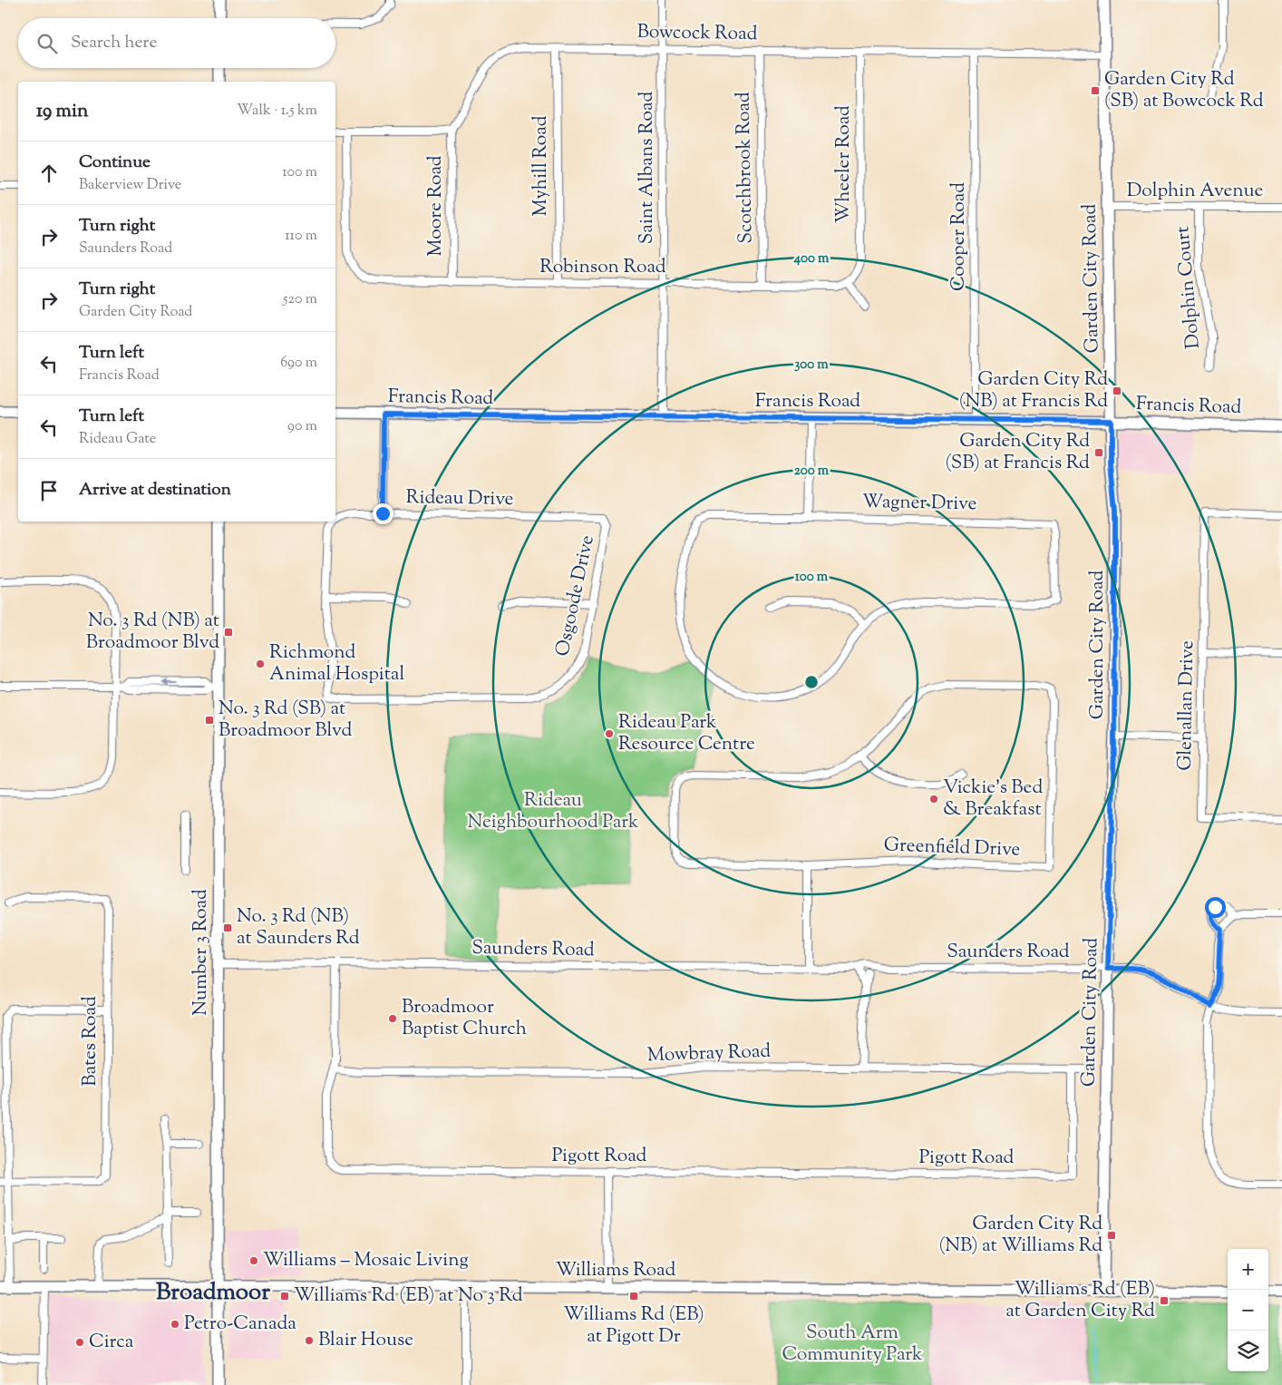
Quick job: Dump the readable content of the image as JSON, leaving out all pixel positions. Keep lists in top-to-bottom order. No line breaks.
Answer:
{"streets":{"street":["Bowcock Road","Wheeler Road","Myhill Road","Saint Albans Road","Scotchbrook Road","Dolphin Avenue","Moore Road","Cooper Road","Robinson Road","Garden City Road","Dolphin Court","Francis Road","Rideau Drive","Wagner Drive","Osgoode Drive","Glenallan Drive","Greenfield Drive","Saunders Road","Number 3 Road","Bates Road","Mowbray Road","Pigott Road","Williams Road"]},"crossings":[["Bowcock Road","Wheeler Road"],["Bowcock Road","Myhill Road"],["Bowcock Road","Saint Albans Road"],["Bowcock Road","Scotchbrook Road"],["Bowcock Road","Moore Road"],["Bowcock Road","Cooper Road"],["Bowcock Road","Garden City Road"],["Wheeler Road","Robinson Road"],["Myhill Road","Robinson Road"],["Saint Albans Road","Robinson Road"],["Saint Albans Road","Francis Road"],["Scotchbrook Road","Robinson Road"],["Dolphin Avenue","Garden City Road"],["Dolphin Avenue","Dolphin Court"],["Moore Road","Robinson Road"],["Cooper Road","Francis Road"],["Garden City Road","Francis Road"],["Garden City Road","Saunders Road"],["Garden City Road","Mowbray Road"],["Garden City Road","Pigott Road"],["Garden City Road","Williams Road"],["Rideau Drive","Osgoode Drive"],["Saunders Road","Number 3 Road"],["Saunders Road","Pigott Road"],["Number 3 Road","Williams Road"],["Mowbray Road","Pigott Road"]],"districts":["Broadmoor"],"parks":["Rideau Neighbourhood Park","South Arm Community Park"],"places":{"transit":["Garden City Rd (SB) at Bowcock Rd","Garden City Rd (NB) at Francis Rd","Garden City Rd (SB) at Francis Rd","No. 3 Rd (NB) at Broadmoor Blvd","No. 3 Rd (SB) at Broadmoor Blvd","No. 3 Rd (NB) at Saunders Rd","Garden City Rd (NB) at Williams Rd","Williams Rd (EB) at No 3 Rd","Williams Rd (EB) at Pigott Dr","Williams Rd (EB) at Garden City Rd"],"other":["Richmond Animal Hospital","Rideau Park Resource Centre","Vickie's Bed & Breakfast","Broadmoor Baptist Church","Williams – Mosaic Living","Petro-Canada","Blair House","Circa"]},"page":{"search":"Search here","heading":["19 min","Walk · 1.5 km"],"list":[["Continue","Bakerview Drive","100 m"],["Turn right","Saunders Road","110 m"],["Turn right","Garden City Road","520 m"],["Turn left","Francis Road","690 m"],["Turn left","Rideau Gate","90 m"],"Arrive at destination"],"map_buttons":["+","−"]},"rings":["400 m","300 m","200 m","100 m"]}
